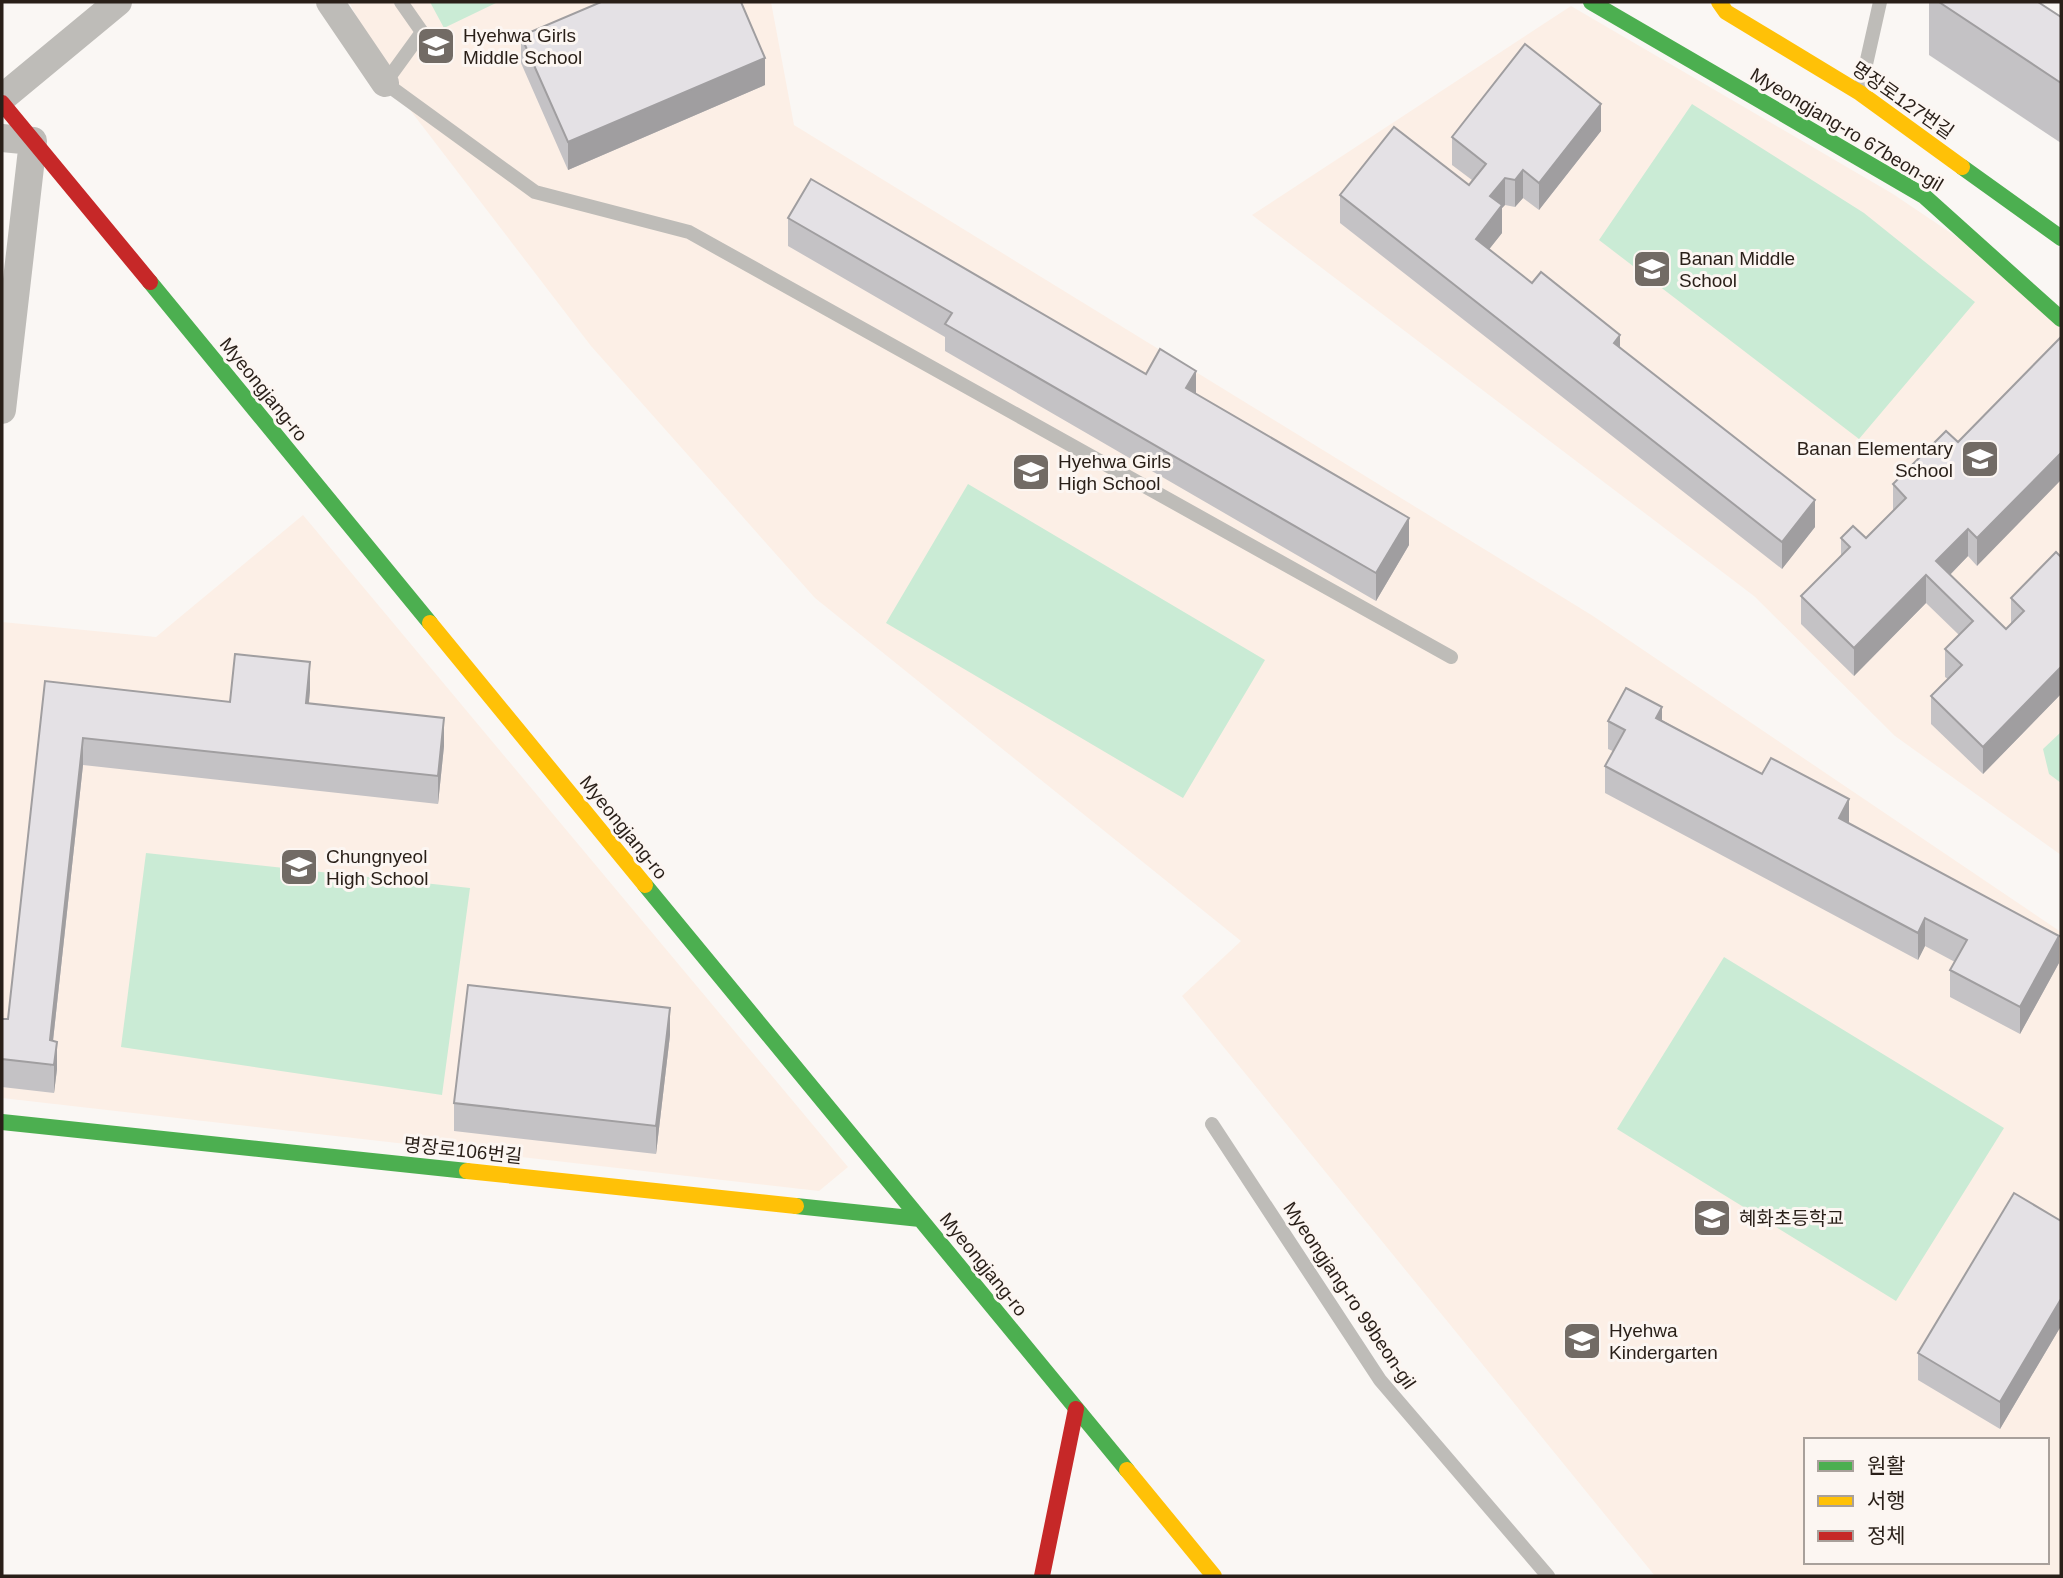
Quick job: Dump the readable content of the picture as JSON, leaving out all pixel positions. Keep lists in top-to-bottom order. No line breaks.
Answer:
{"streets":{"main road":["명장로127번길","Myeongjang-ro 67beon-gil","Myeongjang-ro","명장로106번길"],"lane":["Myeongjang-ro 99beon-gil"]},"crossings":[["Myeongjang-ro","명장로106번길"]],"places":{"school or university":["Hyehwa Girls Middle School","Banan Middle School","Banan Elementary School","Hyehwa Girls High School","Chungnyeol High School","혜화초등학교","Hyehwa Kindergarten"]},"legend":["원활","서행","정체"]}
